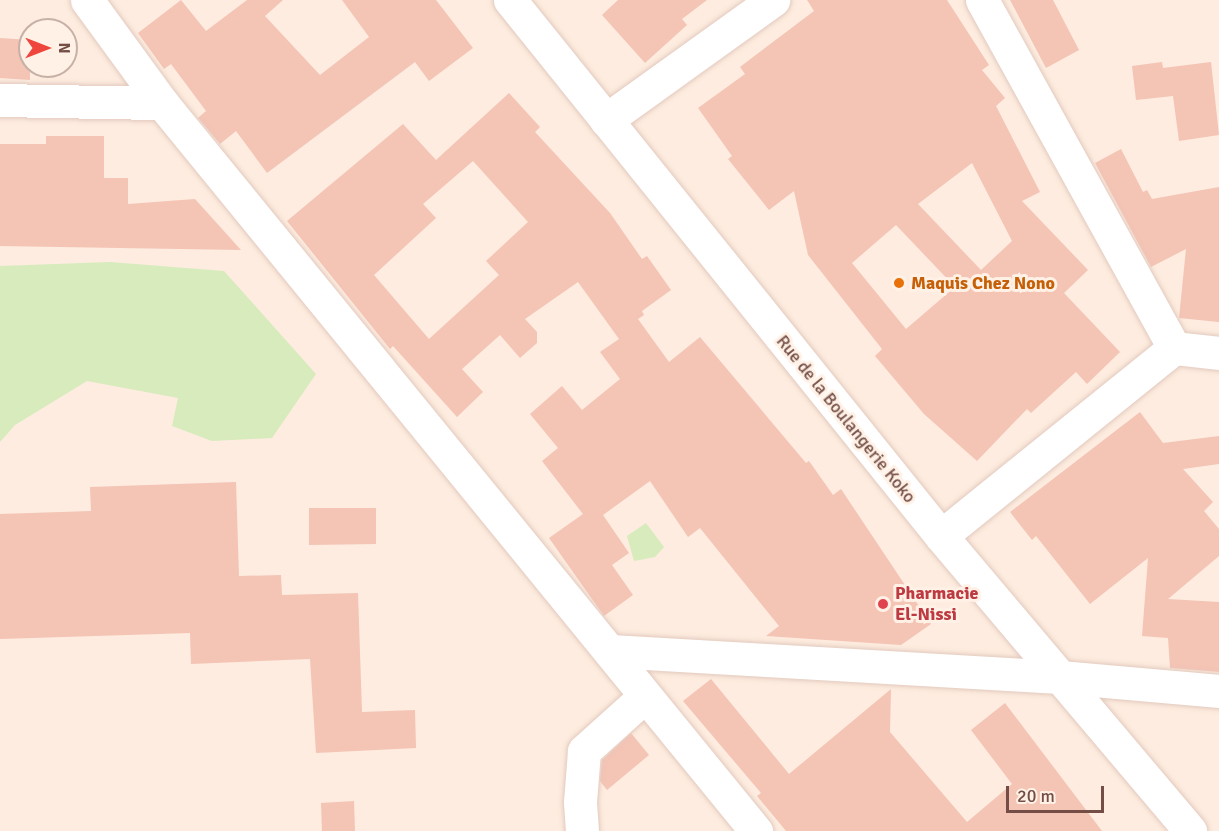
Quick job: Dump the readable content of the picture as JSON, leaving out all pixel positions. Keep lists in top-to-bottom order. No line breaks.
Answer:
{"streets":{"street":["Rue de la Boulangerie Koko"]},"places":["Maquis Chez Nono","Pharmacie El-Nissi"],"scale_bar":"20 m","north":"right"}
